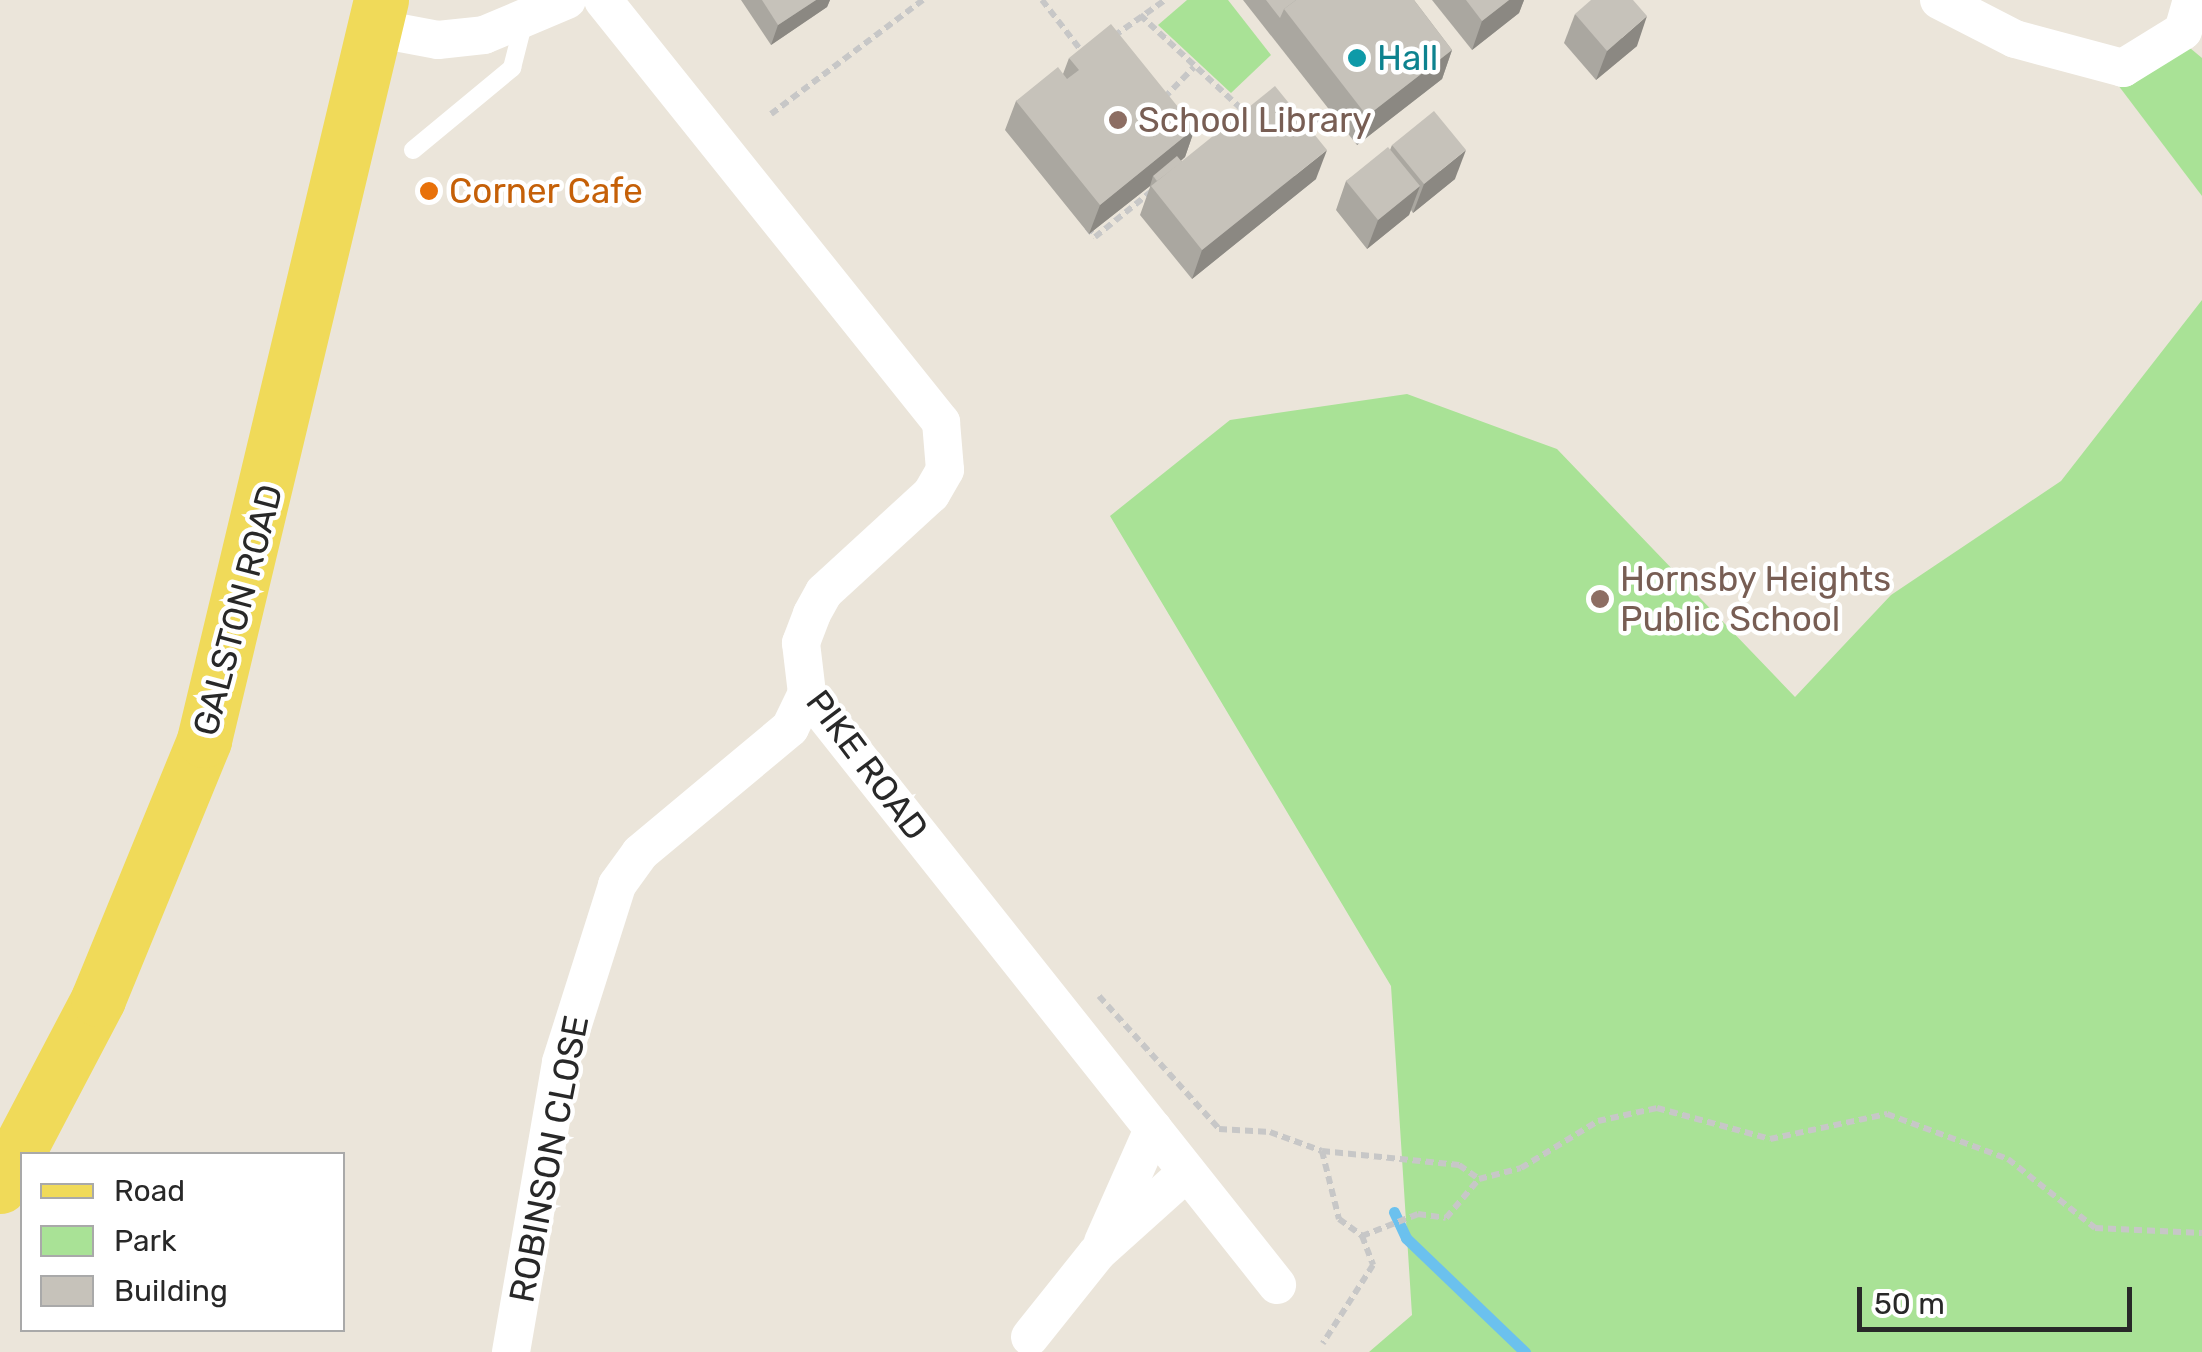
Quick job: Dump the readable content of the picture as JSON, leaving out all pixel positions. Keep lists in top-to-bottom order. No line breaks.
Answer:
{"streets":{"main road":["GALSTON ROAD"],"street":["PIKE ROAD","ROBINSON CLOSE"]},"crossings":[["PIKE ROAD","ROBINSON CLOSE"]],"places":["Hall","School Library","Corner Cafe","Hornsby Heights Public School"],"legend":["Road","Park","Building"],"scale_bar":"50 m"}
